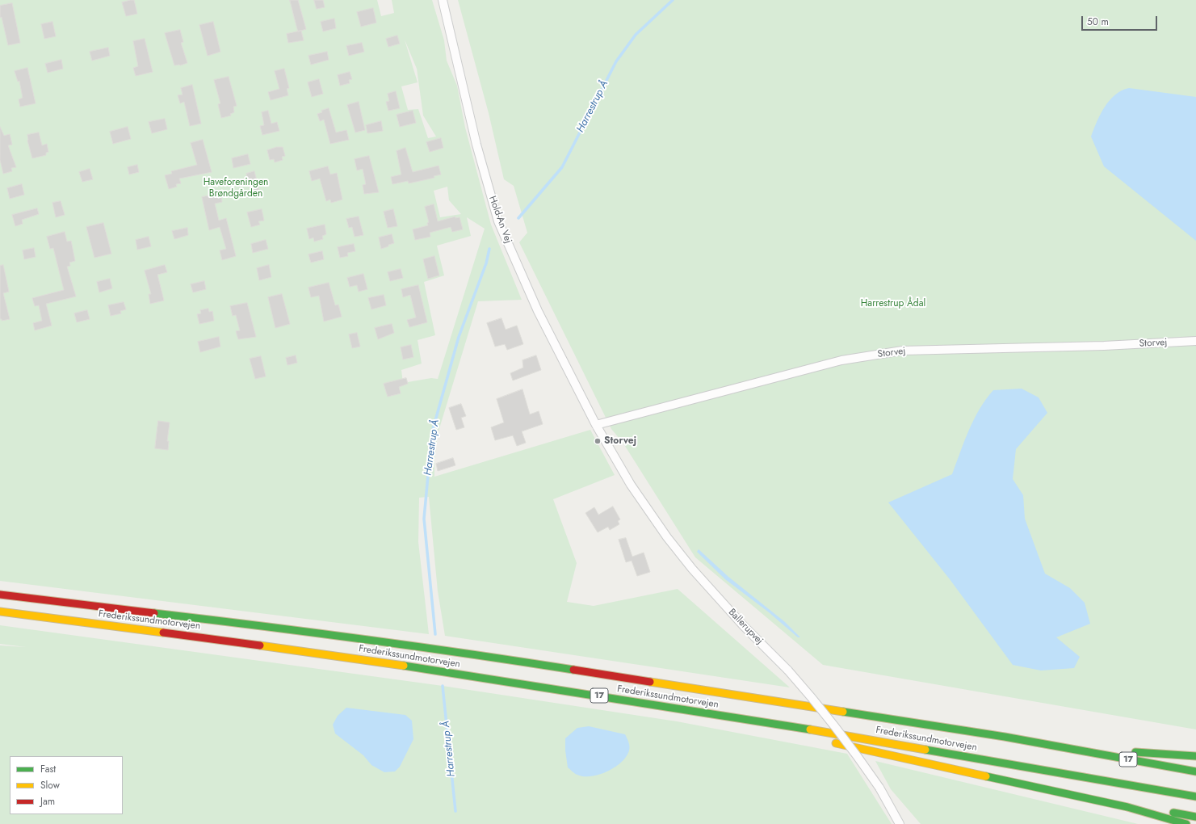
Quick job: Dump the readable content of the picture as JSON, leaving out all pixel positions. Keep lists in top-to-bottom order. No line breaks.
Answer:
{"streets":{"highway":["Frederikssundmotorvejen","17"],"street":["Hold-An Vej","Storvej","Ballerupvej"]},"crossings":[["Hold-An Vej","Storvej"],["Hold-An Vej","Ballerupvej"],["Storvej","Ballerupvej"]],"water":["Harrestrup Å"],"parks":["Haveforeningen Brøndgården","Harrestrup Ådal"],"places":["Storvej"],"legend":["Fast","Slow","Jam"],"scale_bar":"50 m"}
